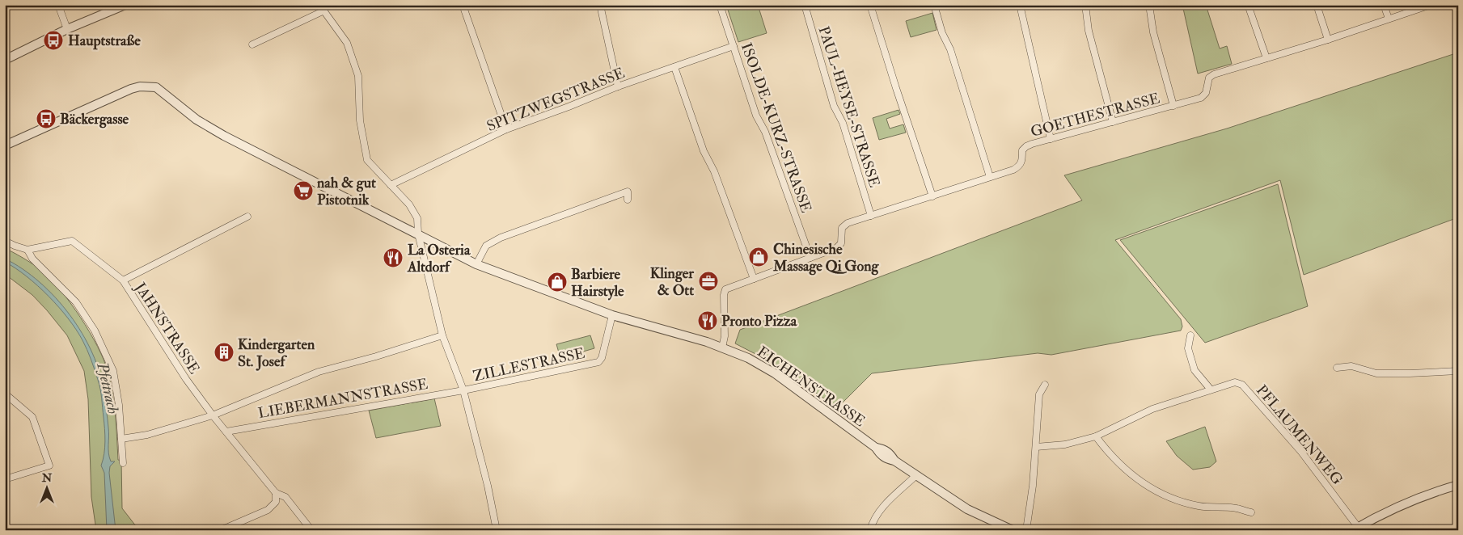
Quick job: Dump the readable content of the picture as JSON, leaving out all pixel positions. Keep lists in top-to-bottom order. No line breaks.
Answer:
{"streets":{"street":["SPITZWEGSTRASSE","PAUL-HEYSE-STRASSE","GOETHESTRASSE","ISOLDE-KURZ-STRASSE","JAHNSTRASSE","ZILLESTRASSE","EICHENSTRASSE","LIEBERMANNSTRASSE","PFLAUMENWEG"]},"crossings":[["SPITZWEGSTRASSE","ISOLDE-KURZ-STRASSE"],["PAUL-HEYSE-STRASSE","GOETHESTRASSE"],["GOETHESTRASSE","ISOLDE-KURZ-STRASSE"],["GOETHESTRASSE","EICHENSTRASSE"],["JAHNSTRASSE","LIEBERMANNSTRASSE"],["ZILLESTRASSE","EICHENSTRASSE"],["ZILLESTRASSE","LIEBERMANNSTRASSE"]],"water":["Pfettrach"],"places":{"bus stop":["Hauptstraße","Bäckergasse"],"supermarket":["nah & gut Pistotnik"],"shop":["Chinesische Massage Qi Gong","Barbiere Hairstyle"],"restaurant":["La Osteria Altdorf","Pronto Pizza"],"office":["Klinger & Ott"],"building":["Kindergarten St. Josef"]},"north":"top"}
